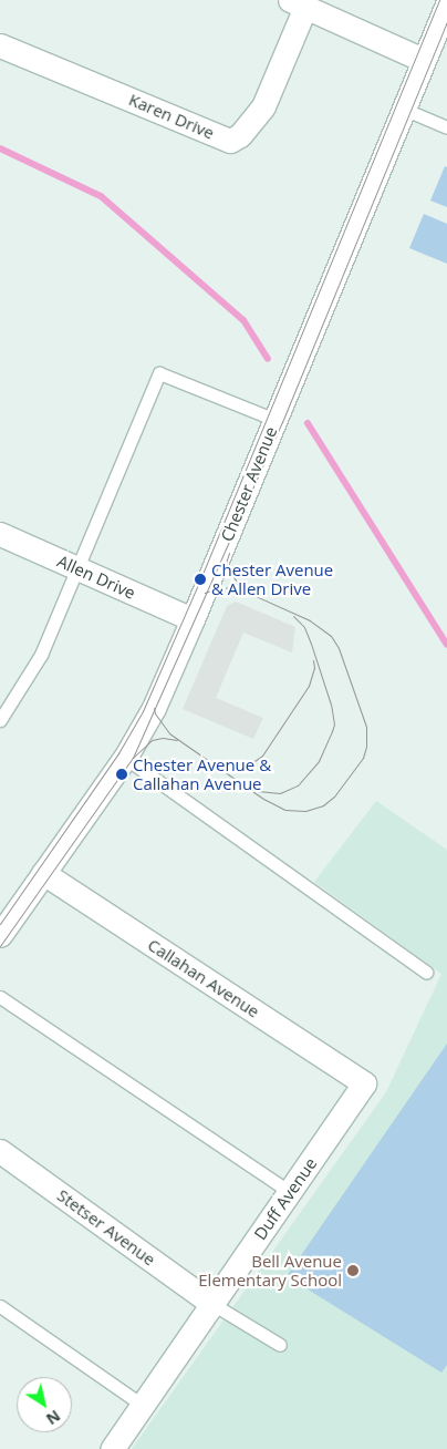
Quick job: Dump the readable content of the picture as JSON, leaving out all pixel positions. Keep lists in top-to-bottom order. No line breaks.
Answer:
{"streets":{"street":["Karen Drive","Chester Avenue","Allen Drive","Callahan Avenue","Duff Avenue","Stetser Avenue"]},"crossings":[["Chester Avenue","Allen Drive"],["Chester Avenue","Callahan Avenue"],["Callahan Avenue","Duff Avenue"],["Duff Avenue","Stetser Avenue"]],"places":["Chester Avenue & Allen Drive","Chester Avenue & Callahan Avenue","Bell Avenue Elementary School"],"north":"bottom right"}
